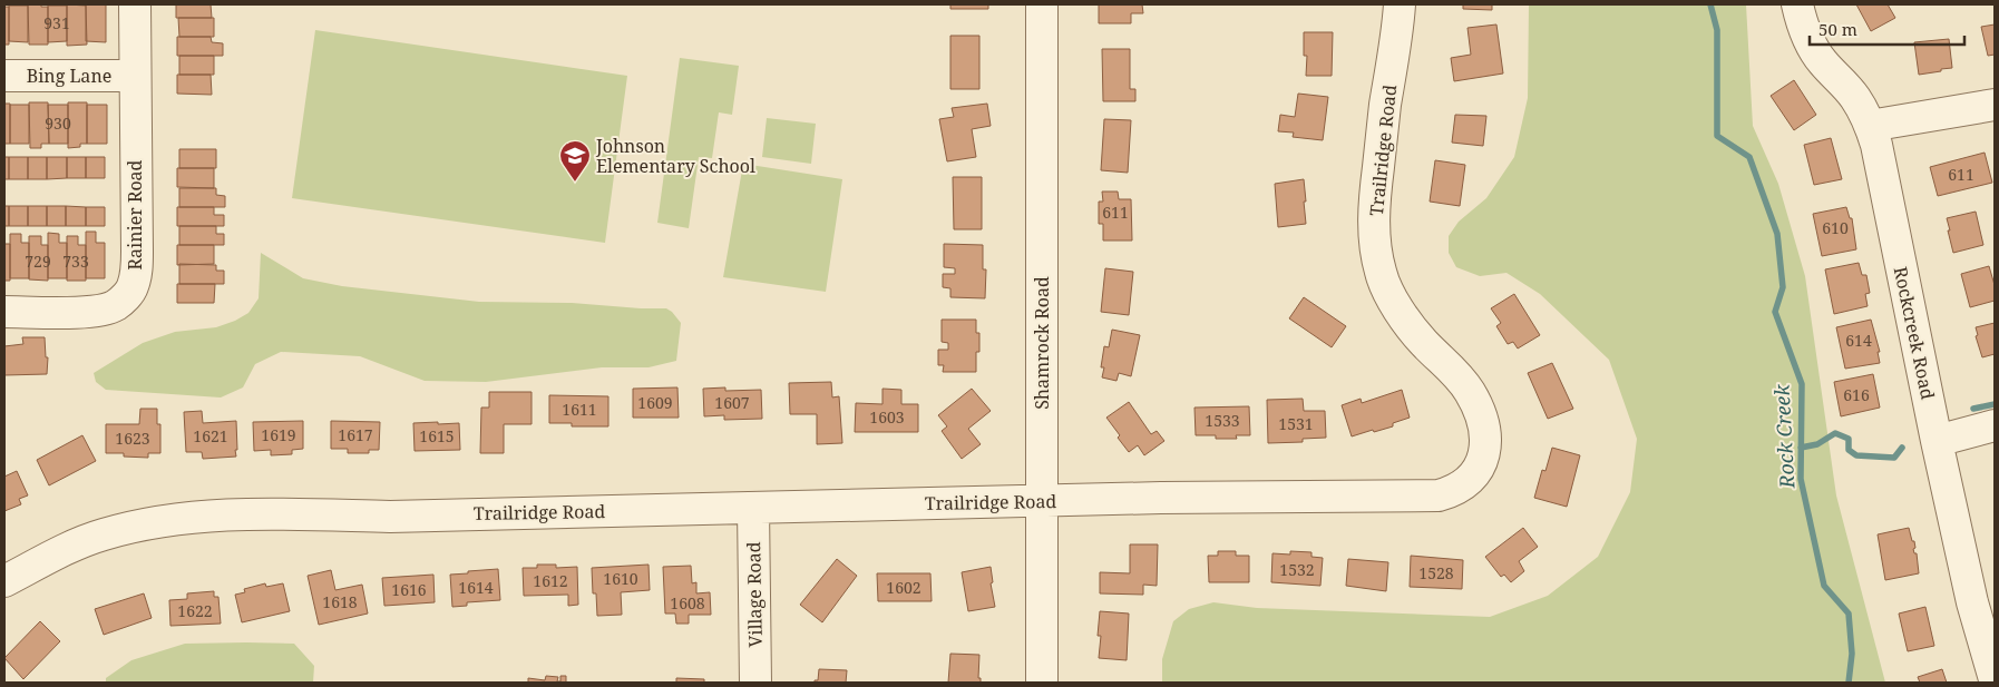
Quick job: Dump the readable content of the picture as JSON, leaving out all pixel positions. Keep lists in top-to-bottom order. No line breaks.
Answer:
{"streets":{"street":["Bing Lane","Trailridge Road","Rainier Road","Rockcreek Road","Shamrock Road","Village Road"]},"crossings":[["Bing Lane","Rainier Road"],["Trailridge Road","Shamrock Road"],["Trailridge Road","Village Road"]],"water":["Rock Creek"],"places":{"school or university":["Johnson Elementary School"]},"house_numbers":["931","930","611","611","610","729","733","614","616","1609","1607","1611","1603","1533","1531","1619","1617","1621","1615","1623","1532","1528","1610","1612","1614","1602","1616","1618","1608","1622"],"scale_bar":"50 m"}
